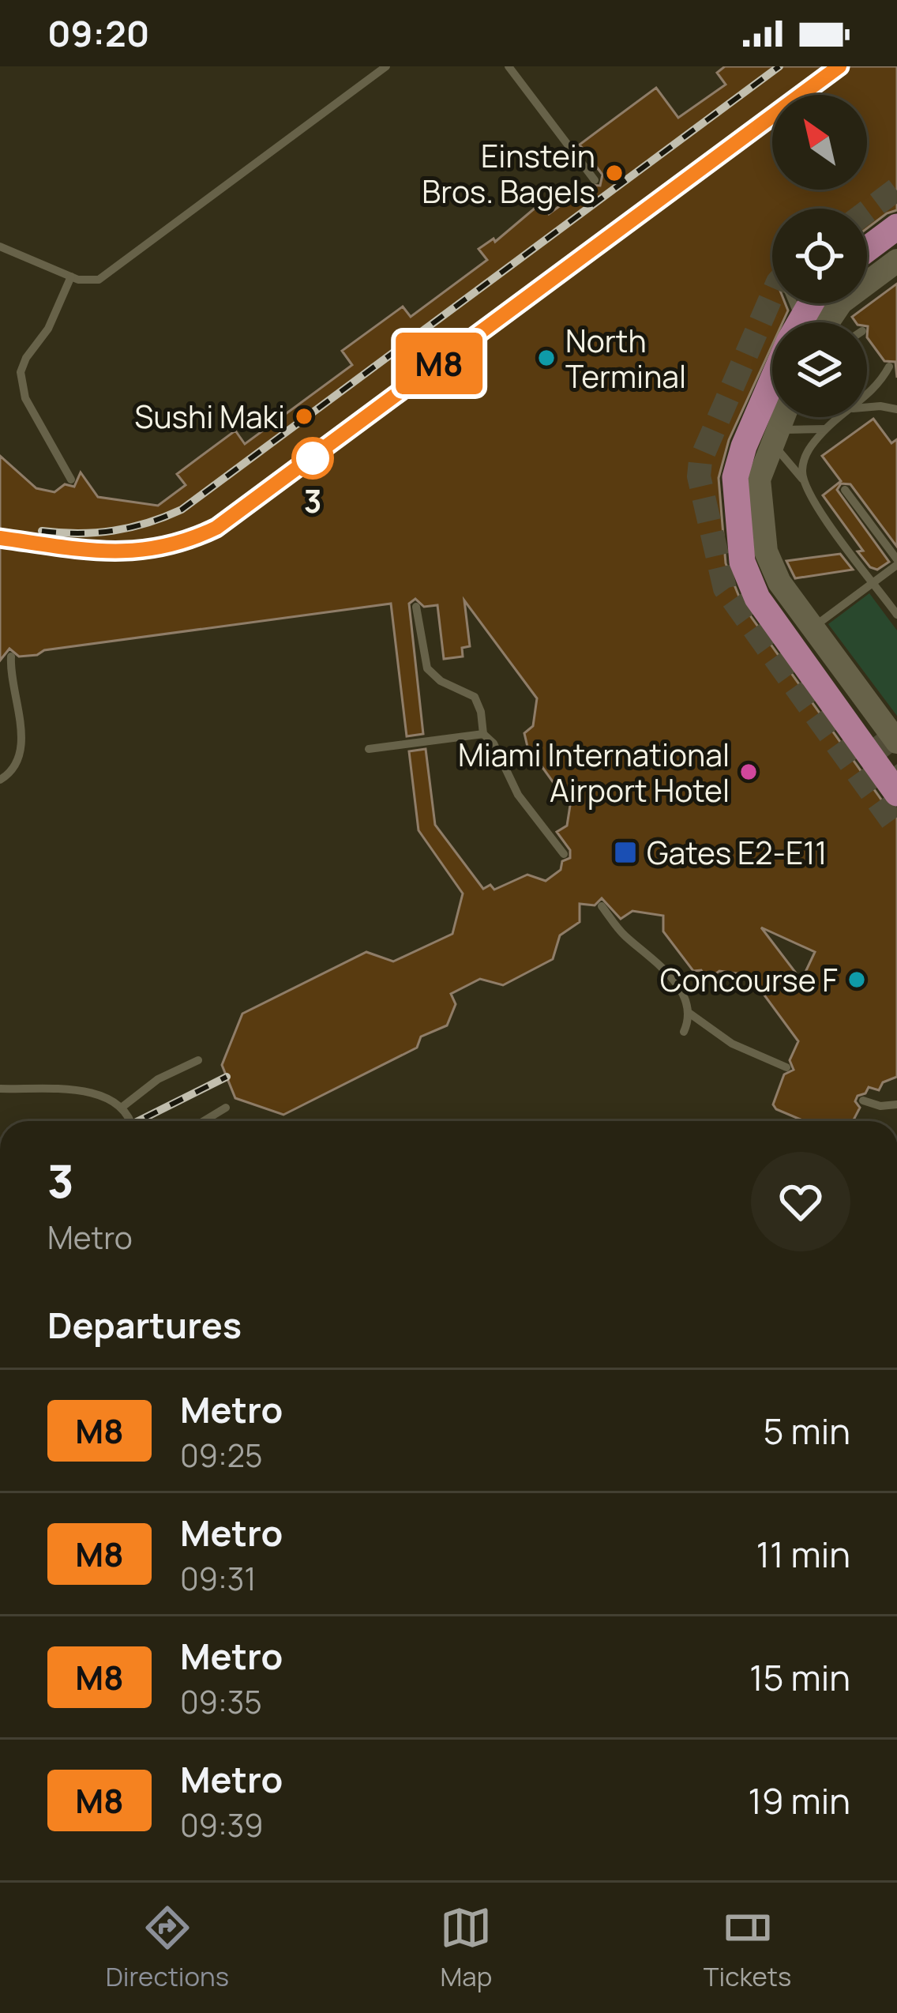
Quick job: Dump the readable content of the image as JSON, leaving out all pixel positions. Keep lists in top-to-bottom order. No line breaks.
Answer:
{"places":{"other":["Einstein Bros. Bagels","North Terminal","Sushi Maki","3","Miami International Airport Hotel","Concourse F"],"transit":["Gates E2-E11"]},"lines":["metro line M8"],"north":"top left","page":{"status":"09:20","on_map":"M8","heading":[["3","Metro"],"Departures"],"list":[{"mark":"M8","name":"Metro","note":"09:25","value":"5 min"},{"mark":"M8","name":"Metro","note":"09:31","value":"11 min"},{"mark":"M8","name":"Metro","note":"09:35","value":"15 min"},{"mark":"M8","name":"Metro","note":"09:39","value":"19 min"}],"tabs":["Directions","Map","Tickets"]}}
